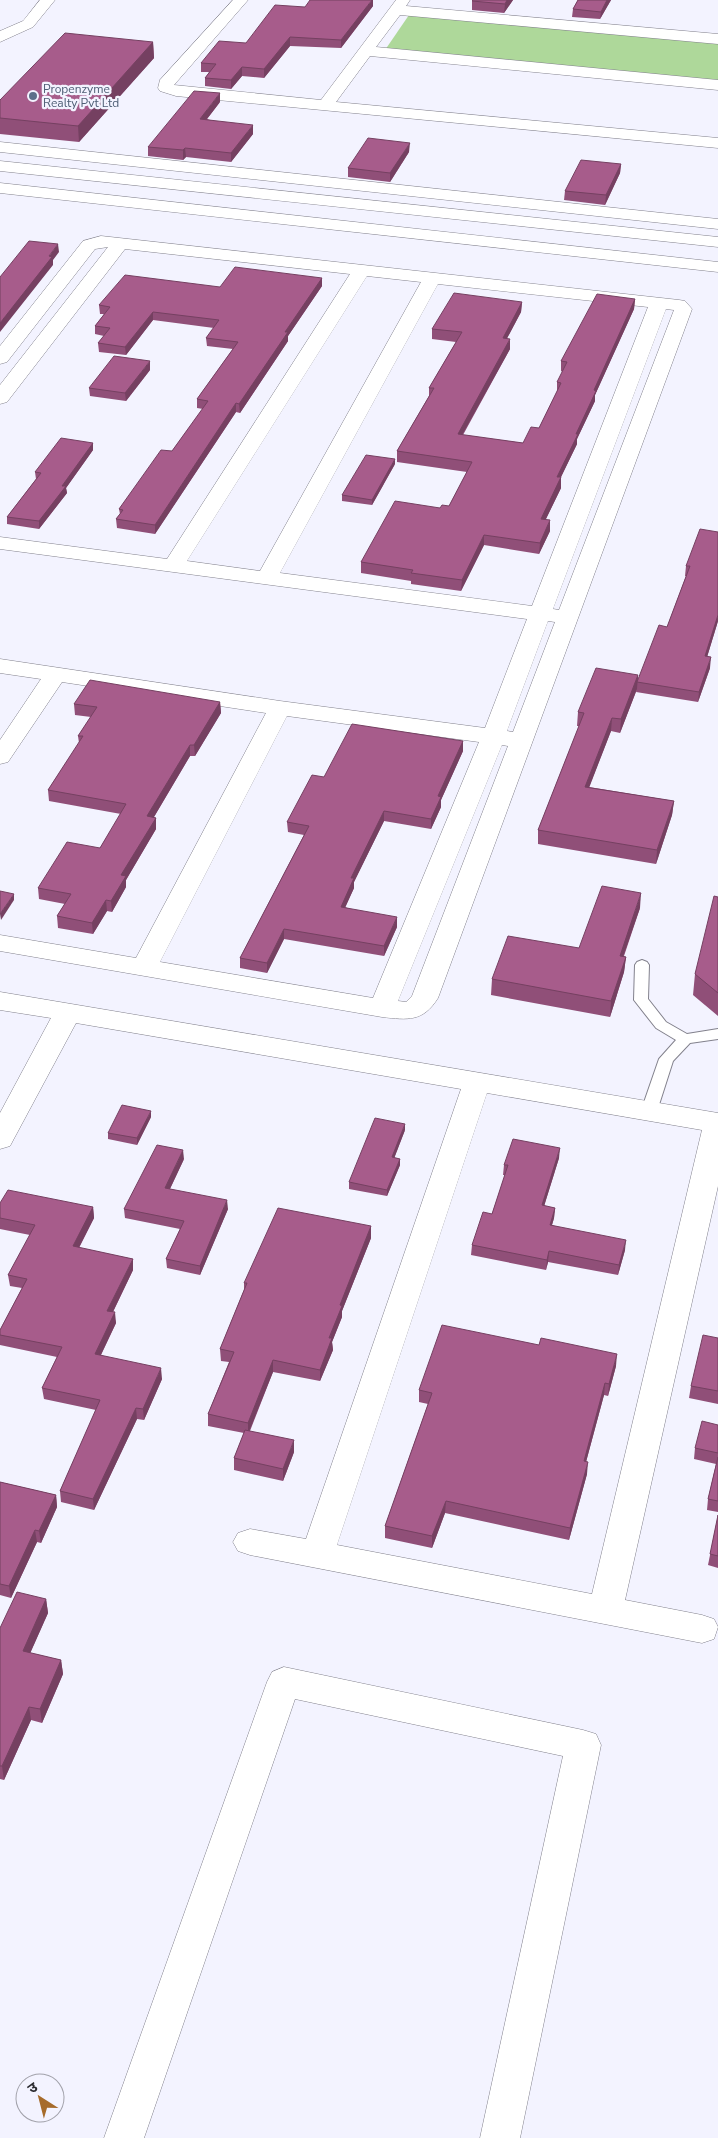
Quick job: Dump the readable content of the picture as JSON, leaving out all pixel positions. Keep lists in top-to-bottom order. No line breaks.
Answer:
{"places":["Propenzyme Realty Pvt Ltd"],"north":"top left"}
